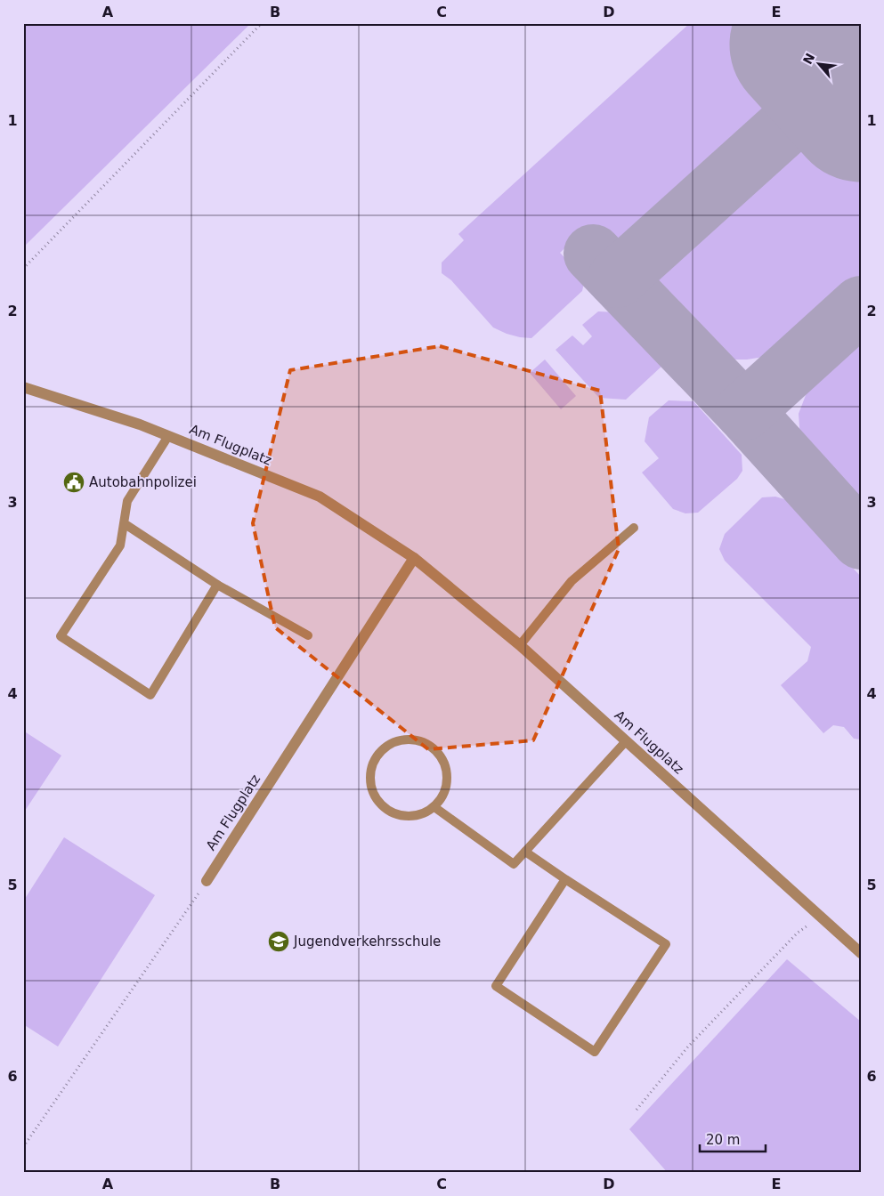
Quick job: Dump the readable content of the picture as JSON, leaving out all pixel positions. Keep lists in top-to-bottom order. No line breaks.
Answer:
{"streets":{"street":["Am Flugplatz"]},"places":{"public building":["Autobahnpolizei"],"school or university":["Jugendverkehrsschule"]},"scale_bar":"20 m","north":"top left","grid":{"columns":["A","B","C","D","E"],"rows":["1","2","3","4","5","6"]}}
